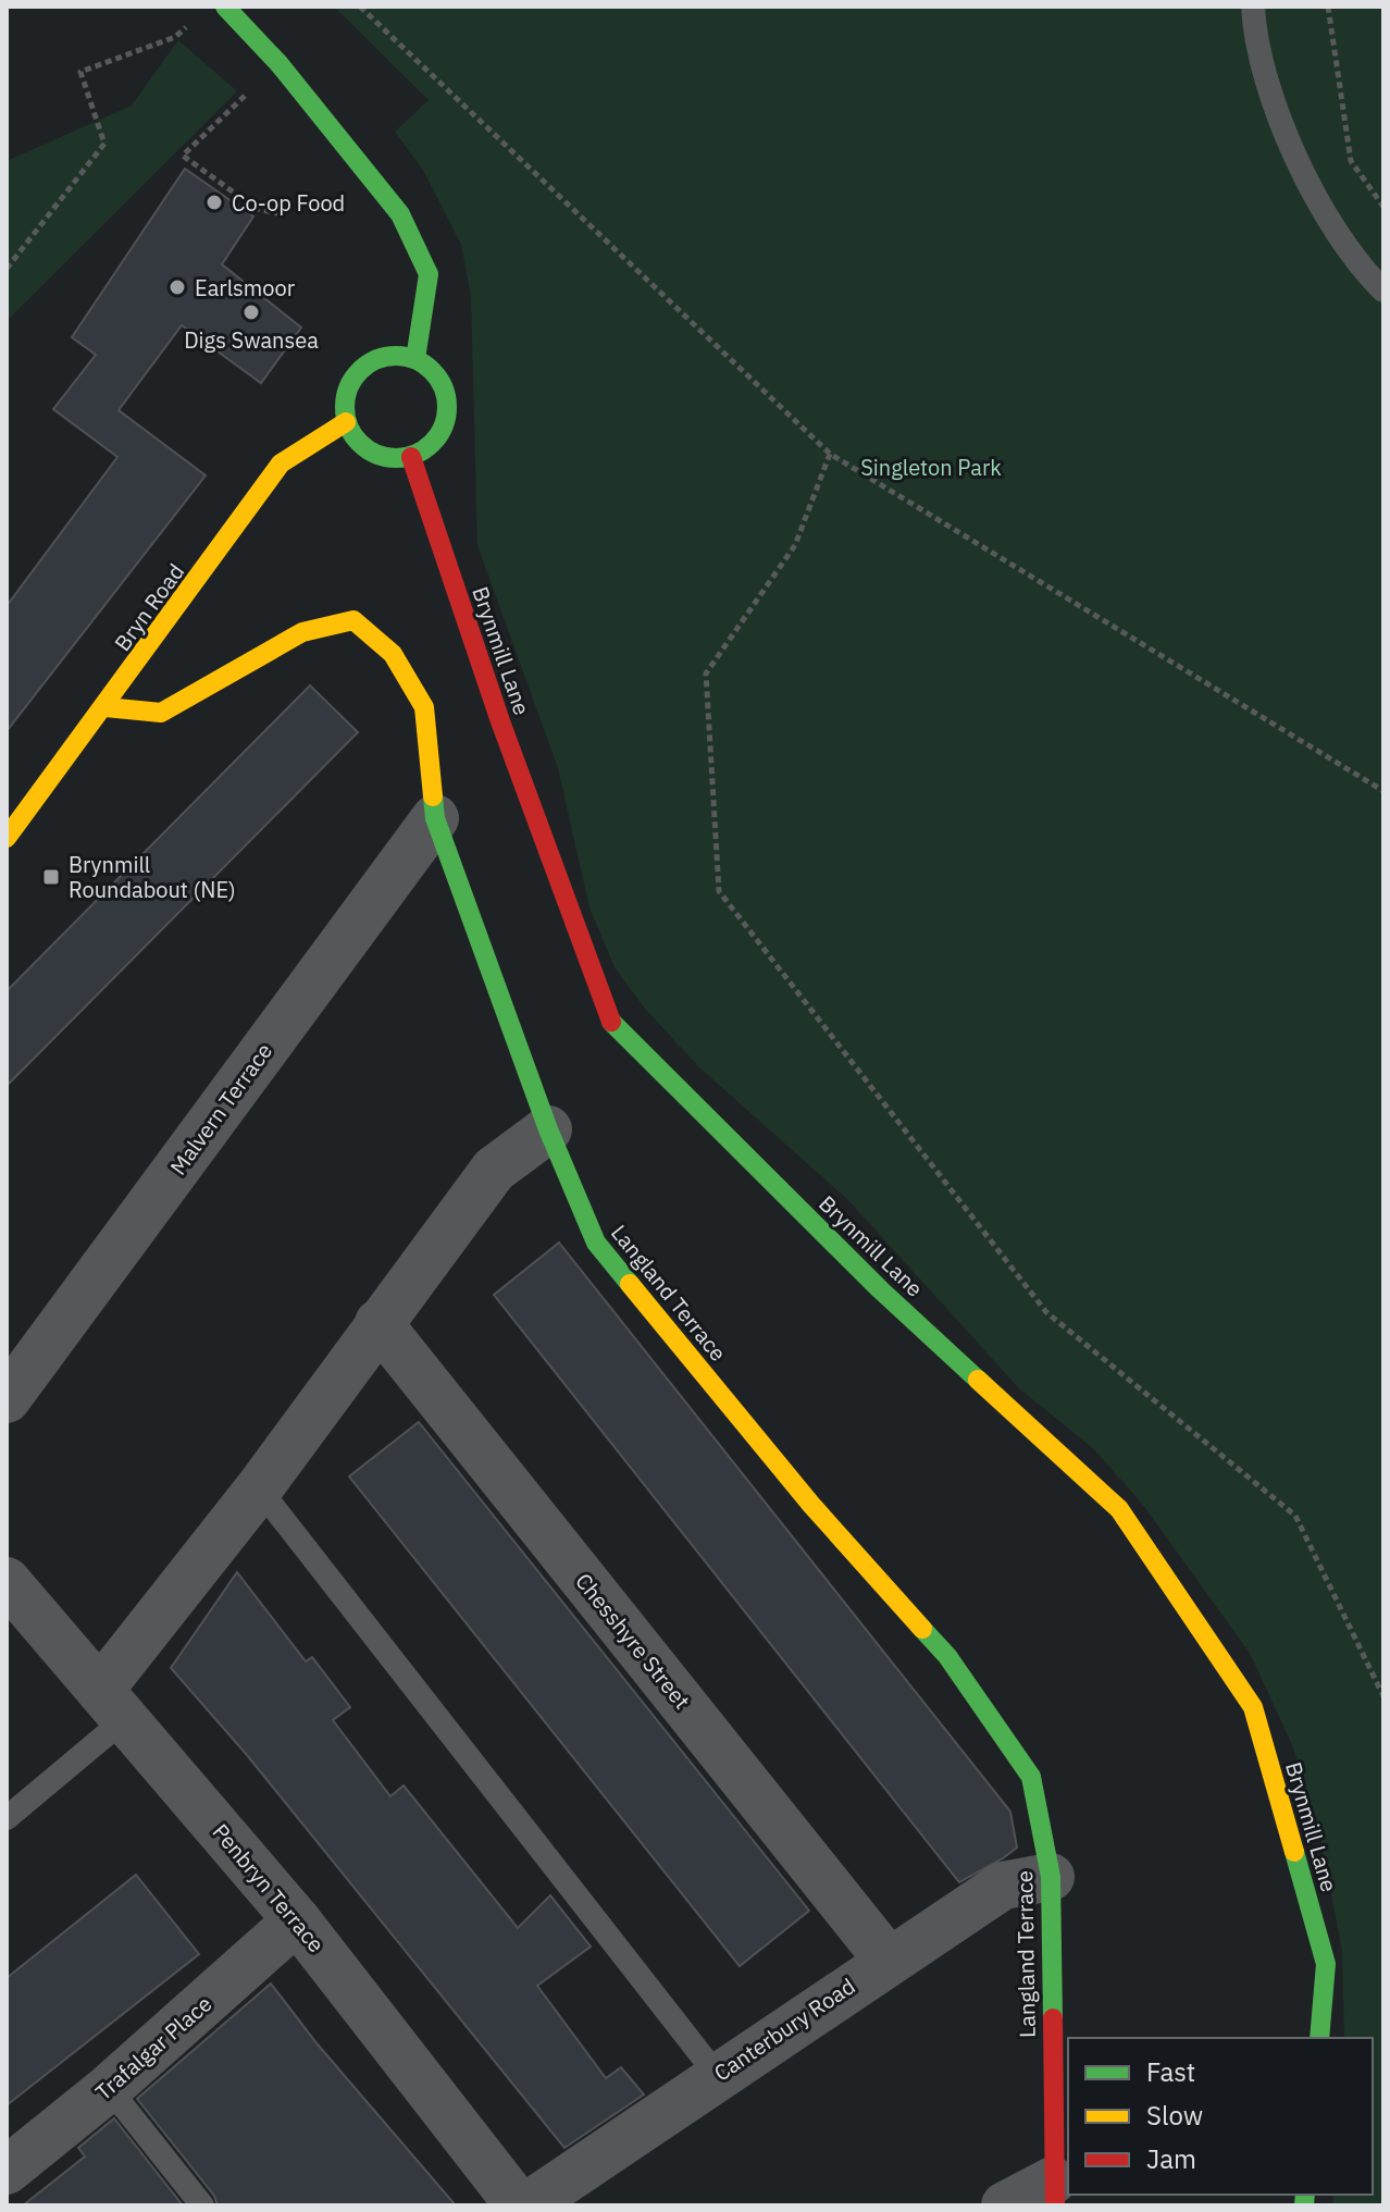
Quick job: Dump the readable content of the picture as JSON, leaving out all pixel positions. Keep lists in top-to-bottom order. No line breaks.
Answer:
{"streets":{"street":["Bryn Road","Brynmill Lane","Malvern Terrace","Langland Terrace","Chesshyre Street","Penbryn Terrace","Canterbury Road","Trafalgar Place"]},"crossings":[["Bryn Road","Brynmill Lane"],["Bryn Road","Langland Terrace"],["Malvern Terrace","Langland Terrace"],["Langland Terrace","Canterbury Road"],["Chesshyre Street","Canterbury Road"],["Penbryn Terrace","Trafalgar Place"]],"parks":["Singleton Park"],"places":{"other":["Co-op Food","Earlsmoor","Digs Swansea"],"transit":["Brynmill Roundabout (NE)"]},"legend":["Fast","Slow","Jam"]}
